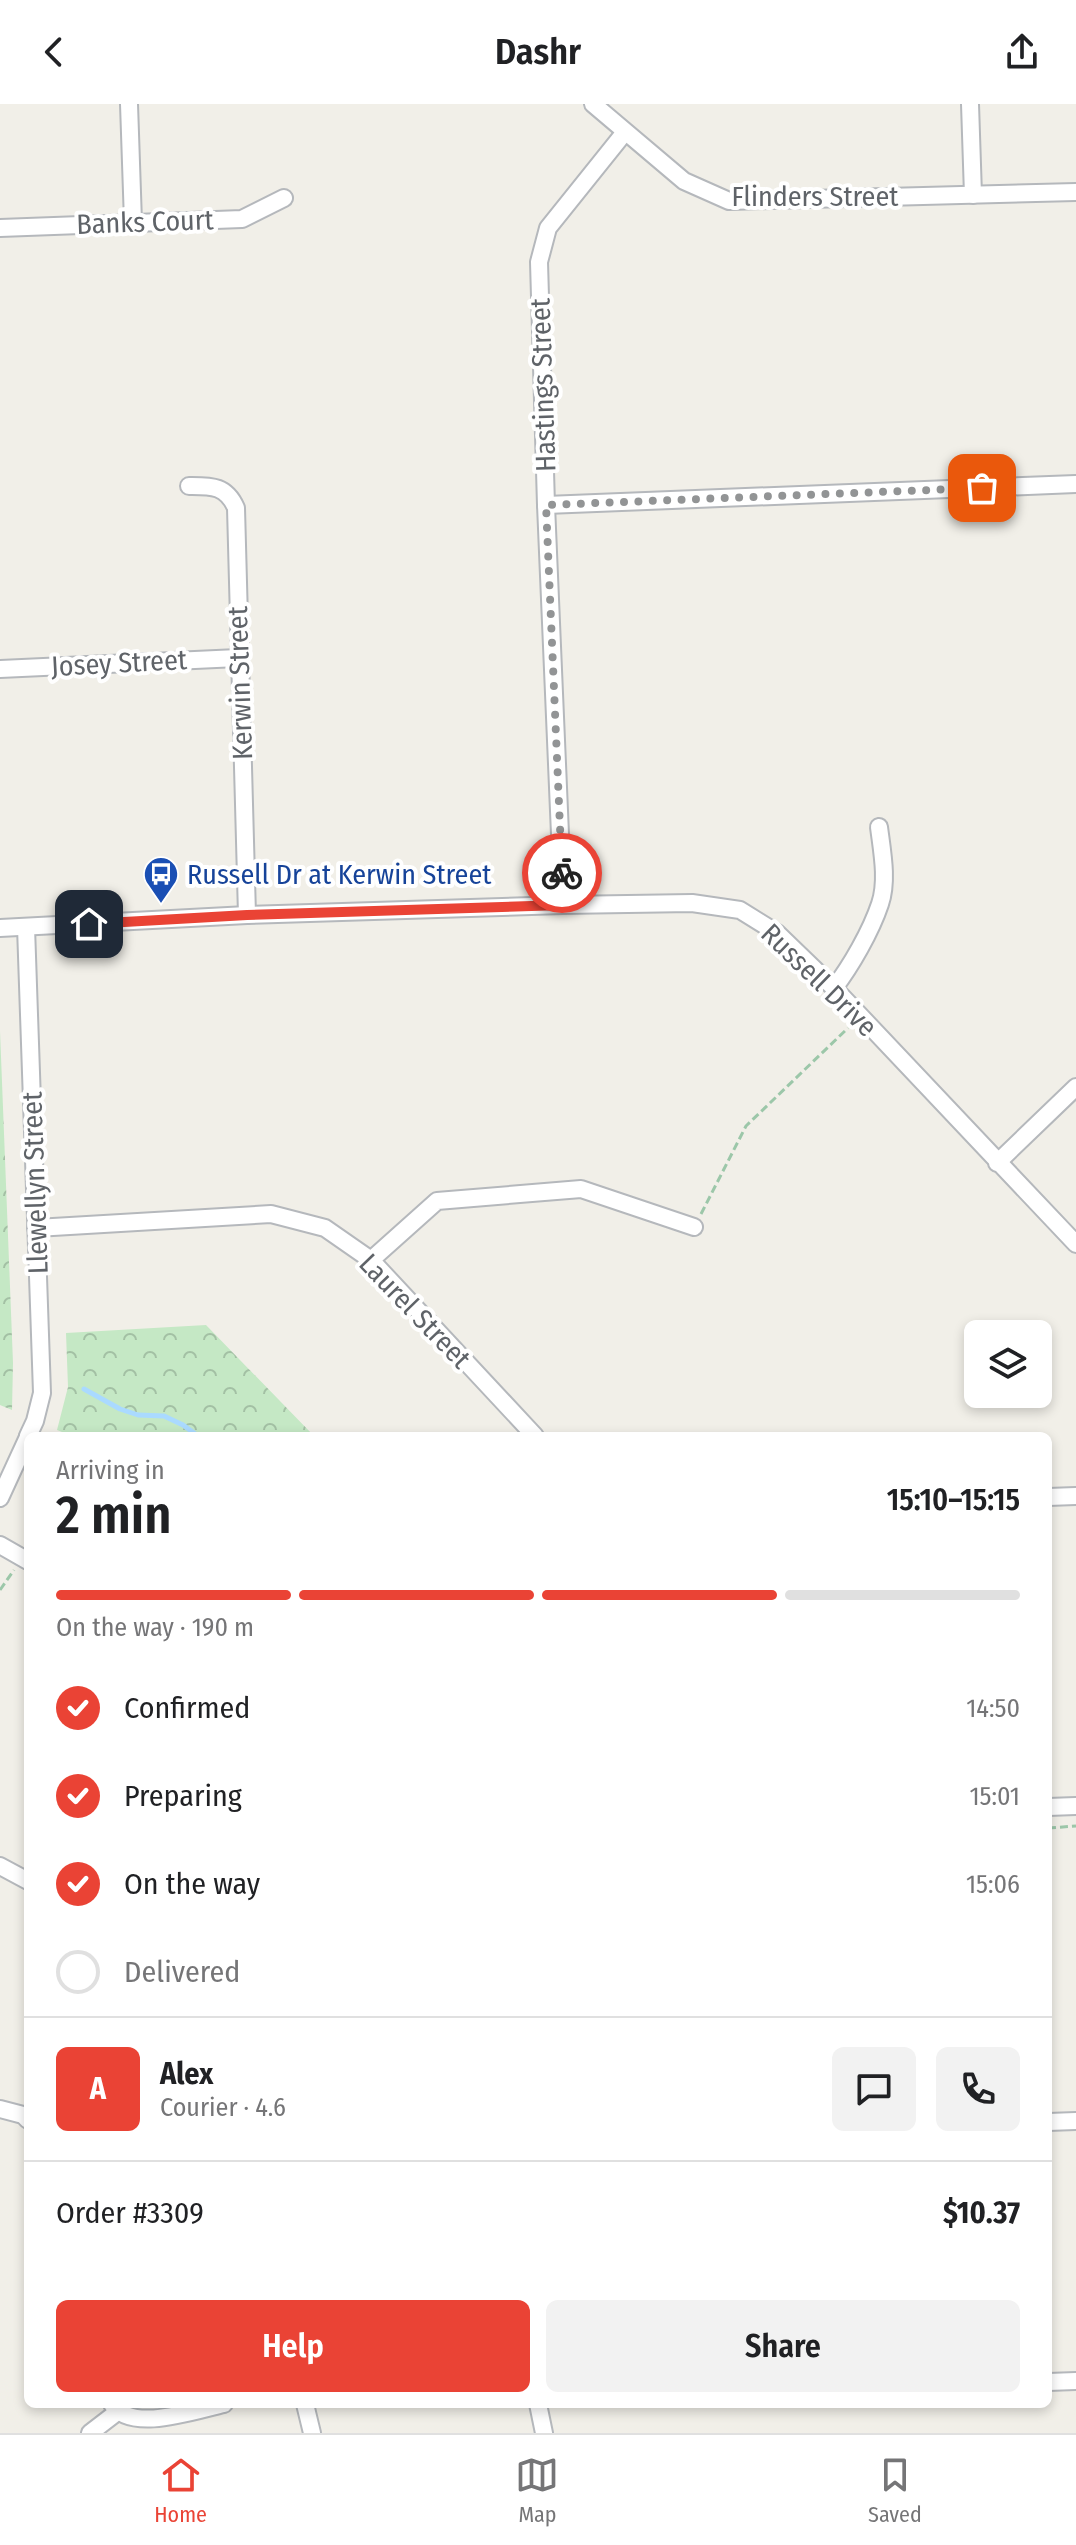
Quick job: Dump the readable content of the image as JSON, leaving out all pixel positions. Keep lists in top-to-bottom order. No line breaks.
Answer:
{"streets":{"street":["Flinders Street","Banks Court","Hastings Street","Josey Street","Kerwin Street","Russell Drive","Llewellyn Street","Laurel Street"]},"crossings":[["Flinders Street","Hastings Street"],["Hastings Street","Russell Drive"],["Josey Street","Kerwin Street"],["Kerwin Street","Russell Drive"],["Russell Drive","Llewellyn Street"],["Llewellyn Street","Laurel Street"]],"places":{"bus stop":["Russell Dr at Kerwin Street"]},"page":{"header":"Dashr","heading":["2 min","Arriving in","15:10–15:15"],"panel":["Alex","Courier · 4.6","Order #3309","$10.37"],"bar":"On the way · 190 m","list":[["Confirmed","14:50"],["Preparing","15:01"],["On the way","15:06"],"Delivered"],"round":"A","buttons":["Help","Share"],"tabs":["Home","Map","Saved"]}}
